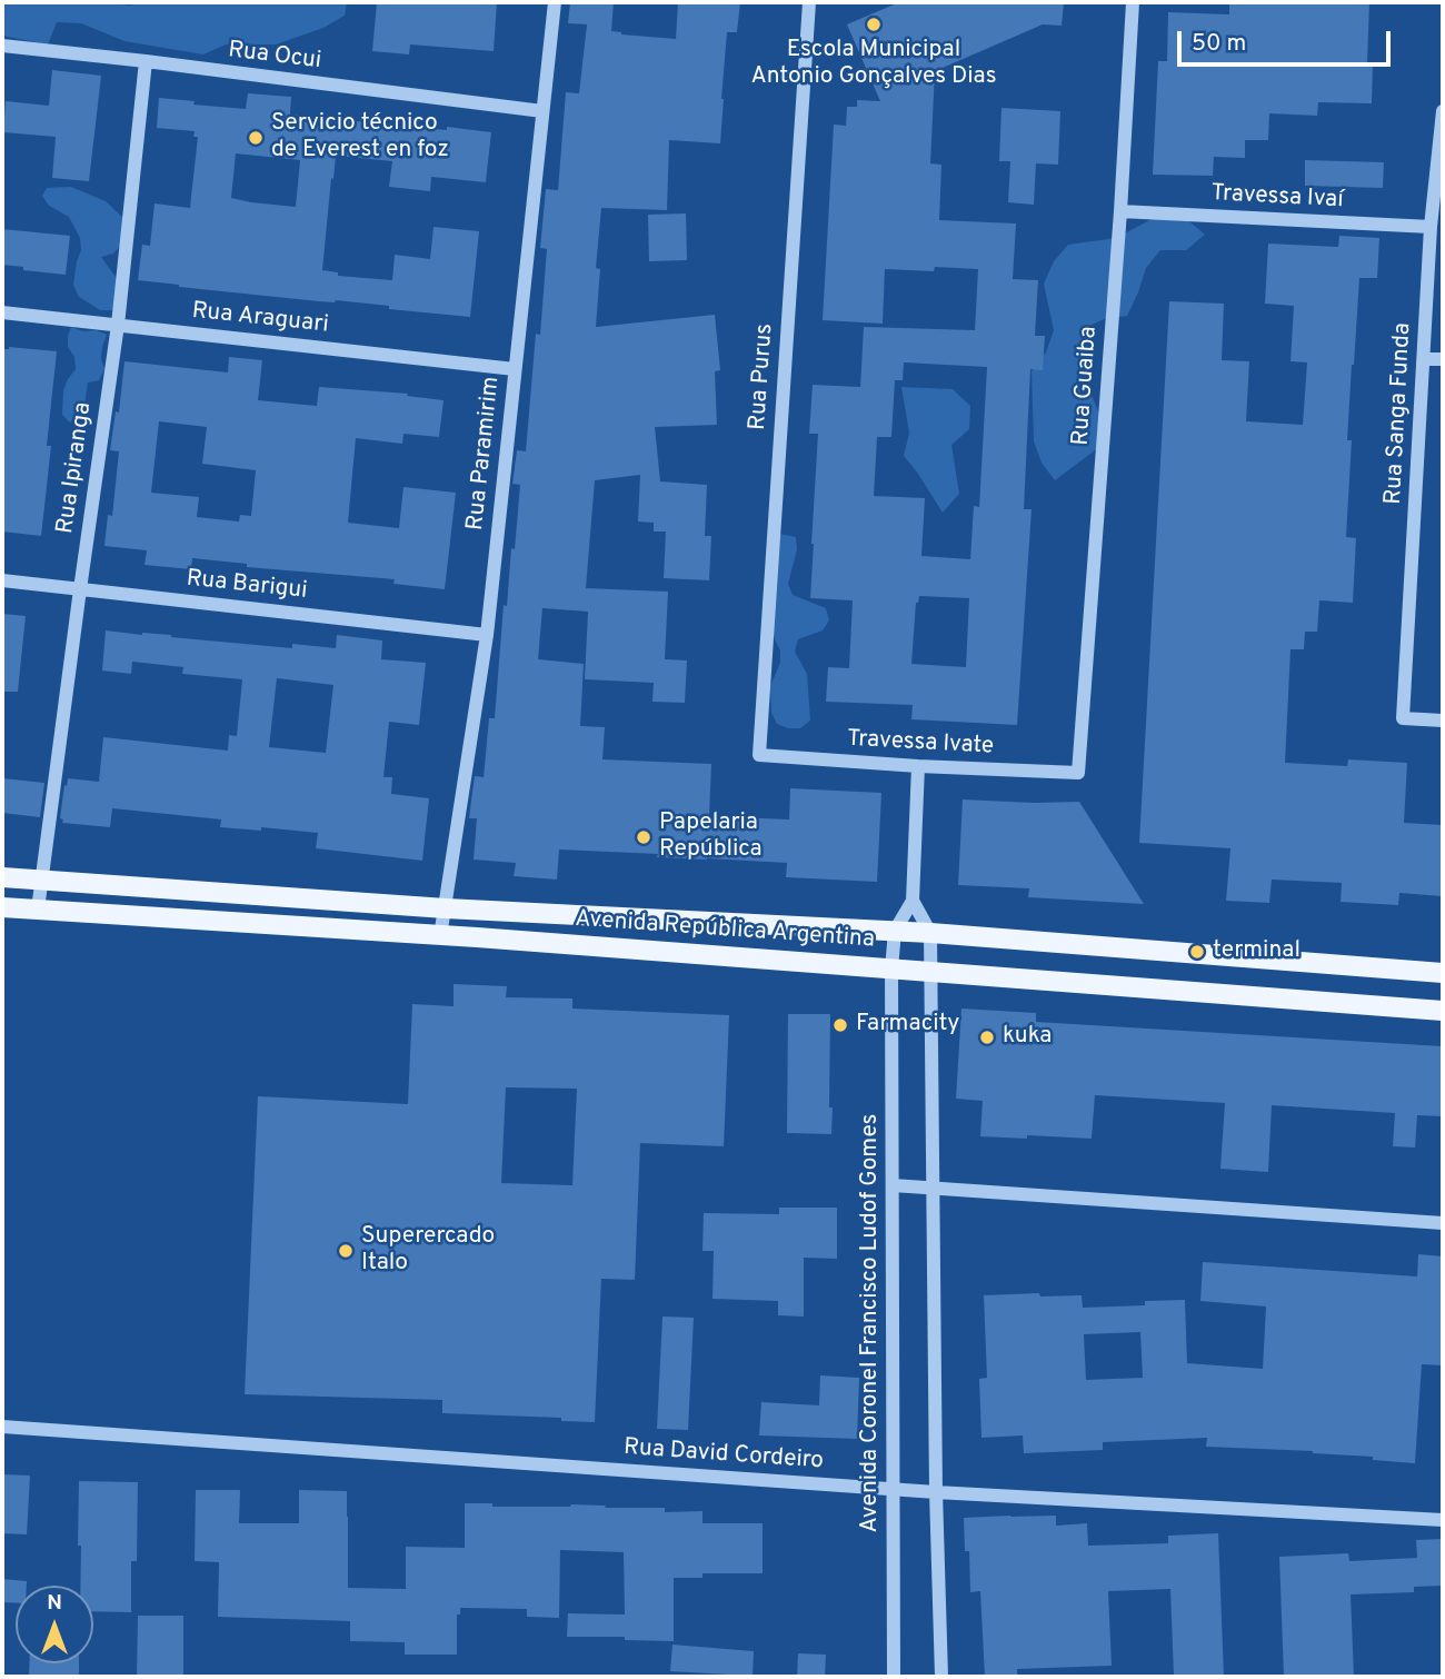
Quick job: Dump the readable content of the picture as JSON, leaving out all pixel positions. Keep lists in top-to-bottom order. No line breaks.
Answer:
{"streets":{"main road":["Avenida República Argentina"],"street":["Rua Ocui","Travessa Ivaí","Rua Araguari","Rua Purus","Rua Guaiba","Rua Sanga Funda","Rua Paramirim","Rua Ipiranga","Rua Barigui","Travessa Ivate","Avenida Coronel Francisco Ludof Gomes","Rua David Cordeiro"]},"crossings":[["Rua Ocui","Rua Paramirim"],["Rua Ocui","Rua Ipiranga"],["Travessa Ivaí","Rua Guaiba"],["Travessa Ivaí","Rua Sanga Funda"],["Rua Araguari","Rua Paramirim"],["Rua Araguari","Rua Ipiranga"],["Rua Purus","Travessa Ivate"],["Rua Guaiba","Travessa Ivate"],["Rua Paramirim","Rua Barigui"],["Rua Paramirim","Avenida República Argentina"],["Rua Ipiranga","Rua Barigui"],["Rua Ipiranga","Avenida República Argentina"],["Avenida República Argentina","Avenida Coronel Francisco Ludof Gomes"],["Avenida Coronel Francisco Ludof Gomes","Rua David Cordeiro"]],"places":["Escola Municipal Antonio Gonçalves Dias","Servicio técnico de Everest en foz","Papelaria República","terminal","Farmacity","kuka","Superercado Italo"],"scale_bar":"50 m","north":"top"}
